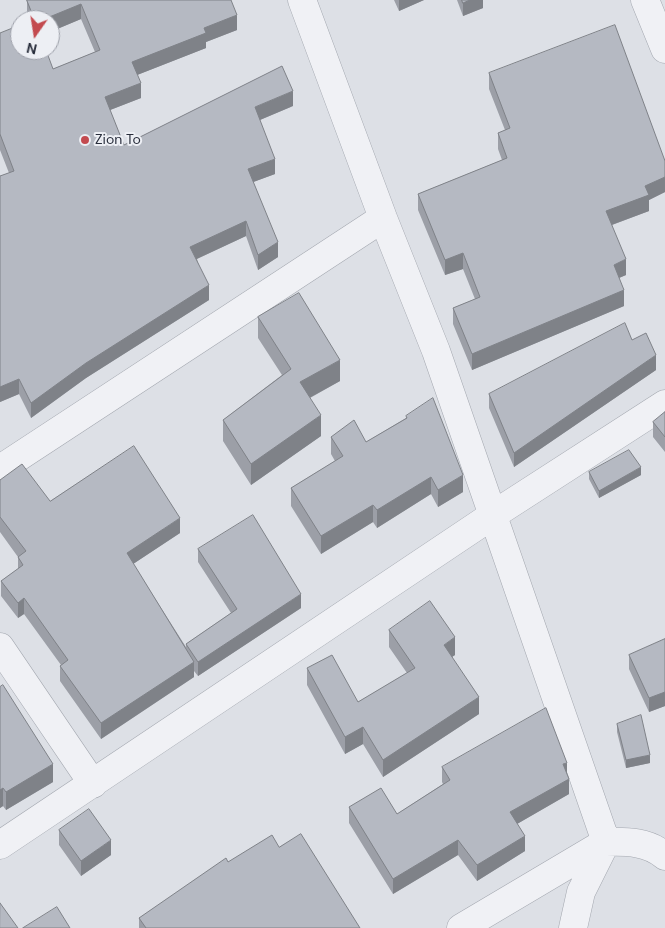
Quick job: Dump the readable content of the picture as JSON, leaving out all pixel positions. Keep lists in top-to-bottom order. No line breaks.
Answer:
{"places":["Zion To"],"north":"bottom"}
